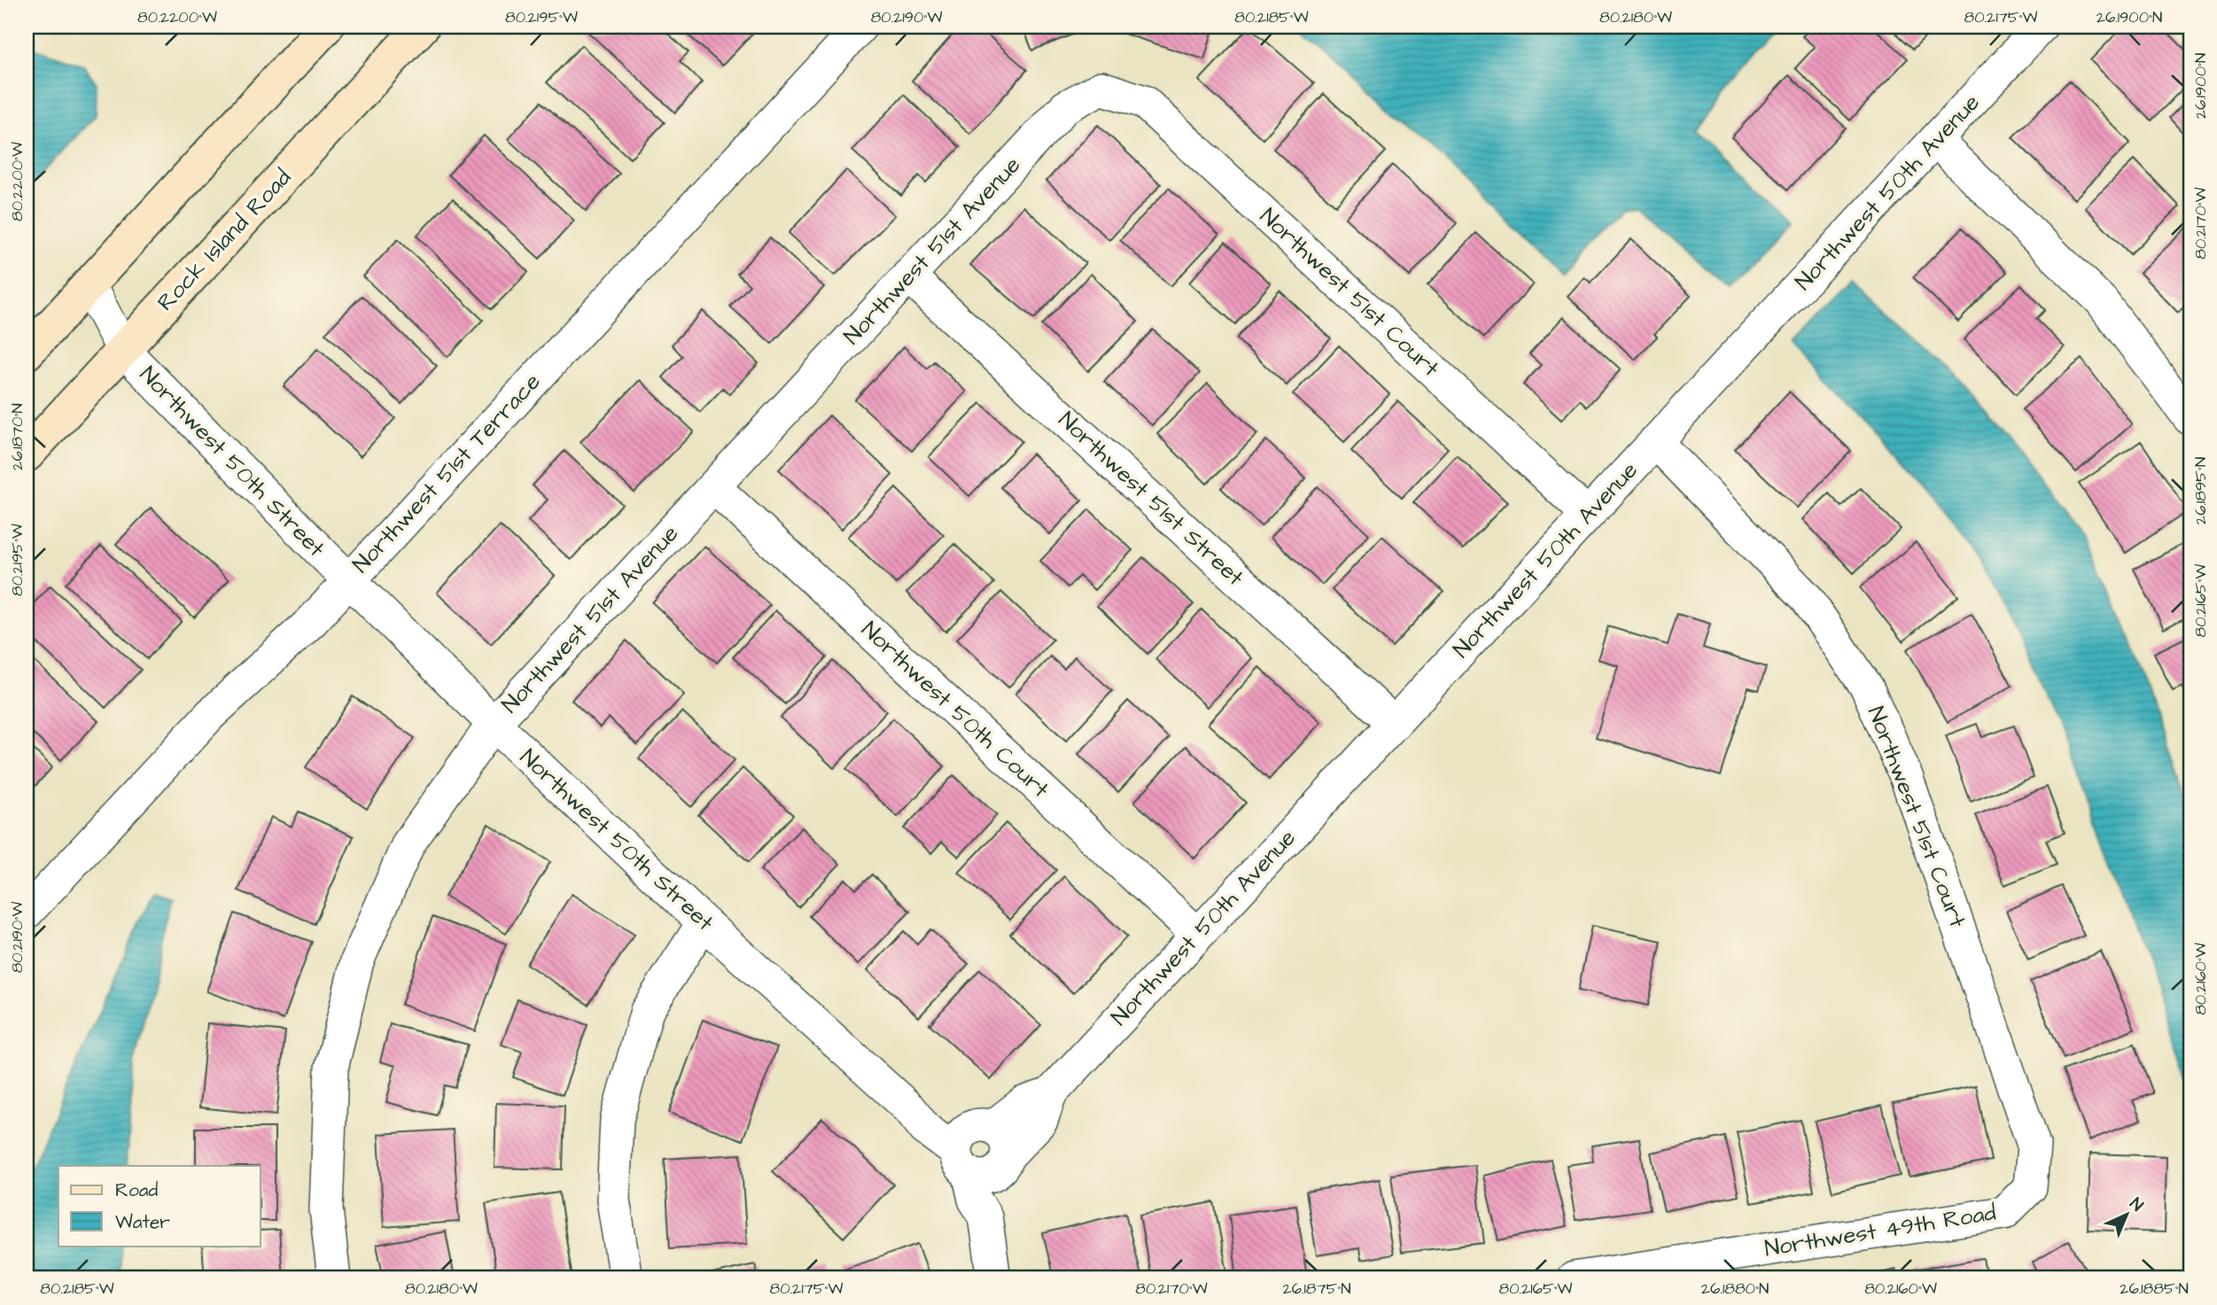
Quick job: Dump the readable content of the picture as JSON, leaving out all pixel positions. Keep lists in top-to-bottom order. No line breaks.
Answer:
{"streets":{"main road":["Rock Island Road"],"street":["Northwest 50th Avenue","Northwest 51st Avenue","Northwest 51st Court","Northwest 50th Street","Northwest 51st Terrace","Northwest 51st Street","Northwest 50th Court","Northwest 49th Road"]},"crossings":[["Northwest 50th Avenue","Northwest 51st Court"],["Northwest 50th Avenue","Northwest 50th Street"],["Northwest 50th Avenue","Northwest 51st Street"],["Northwest 50th Avenue","Northwest 50th Court"],["Rock Island Road","Northwest 50th Street"],["Northwest 51st Avenue","Northwest 51st Court"],["Northwest 51st Avenue","Northwest 50th Street"],["Northwest 51st Avenue","Northwest 51st Street"],["Northwest 51st Avenue","Northwest 50th Court"],["Northwest 51st Court","Northwest 49th Road"],["Northwest 50th Street","Northwest 51st Terrace"]],"legend":["Road","Water"],"north":"top right","coordinates":["80.2200°W","80.2195°W","80.2190°W","80.2185°W","80.2180°W","80.2175°W","26.1900°N","80.2170°W","26.1870°N","26.1895°N","80.2165°W","80.2160°W","26.1875°N","26.1880°N","26.1885°N"]}
